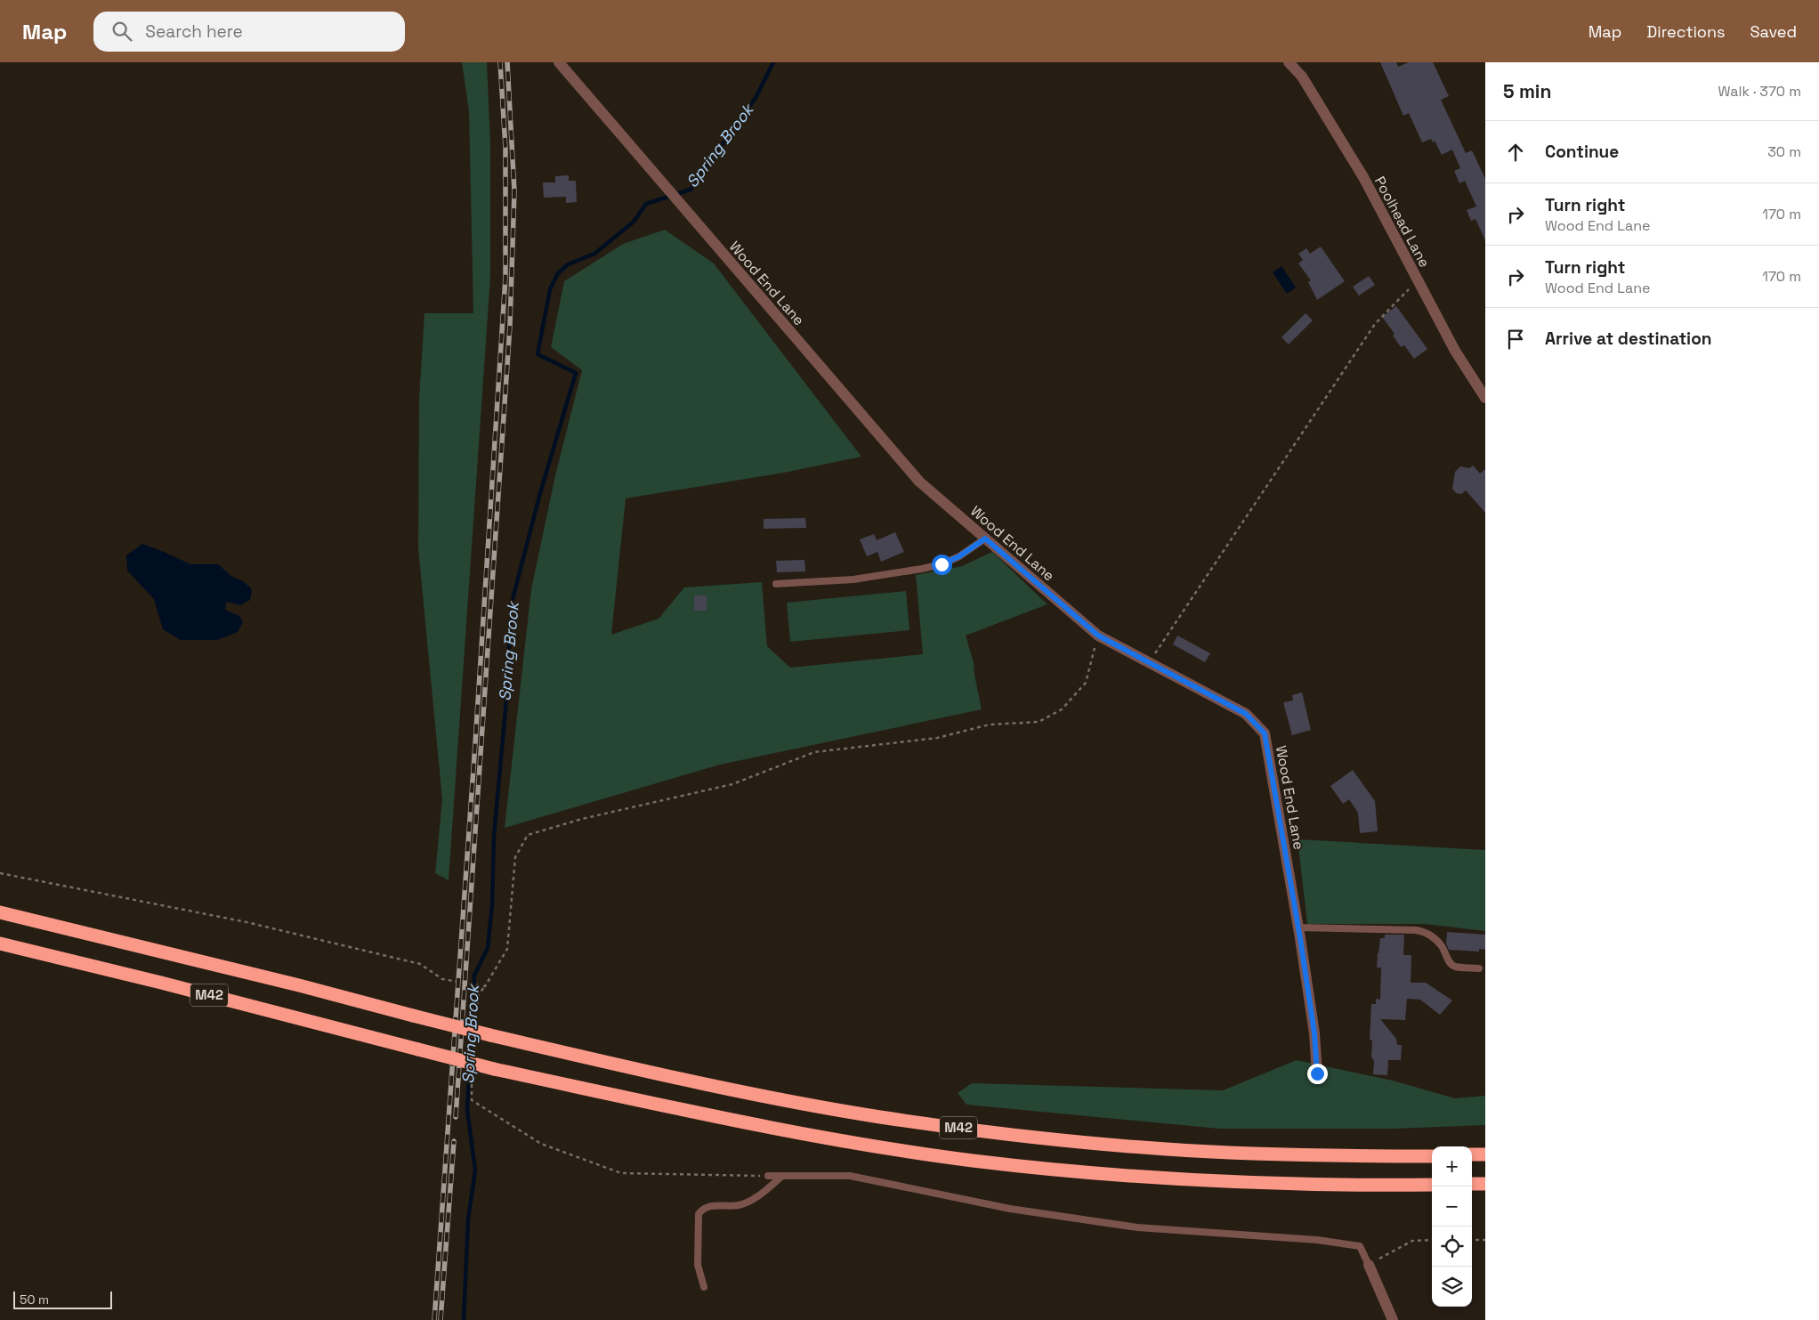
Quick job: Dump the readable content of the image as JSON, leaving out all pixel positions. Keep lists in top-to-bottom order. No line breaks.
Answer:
{"streets":{"highway":["M42"],"street":["Poolhead Lane","Wood End Lane"]},"water":["Spring Brook"],"scale_bar":"50 m","page":{"header":"Map","search":"Search here","nav":["Map","Directions","Saved"],"heading":["5 min","Walk · 370 m"],"list":[["Continue","30 m"],["Turn right","Wood End Lane","170 m"],["Turn right","Wood End Lane","170 m"],"Arrive at destination"],"map_buttons":["+","−"],"scale":"50 m"}}
